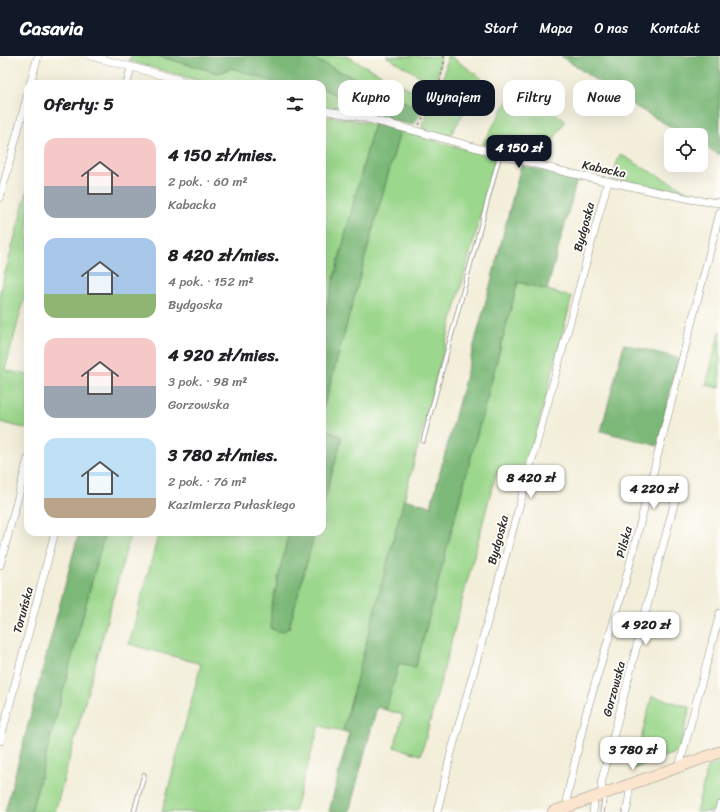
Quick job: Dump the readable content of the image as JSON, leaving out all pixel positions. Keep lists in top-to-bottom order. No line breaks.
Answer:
{"streets":{"street":["Kabacka","Bydgoska","Pilska","Toruńska","Gorzowska"]},"crossings":[["Kabacka","Bydgoska"]],"page":{"header":"Casavia","nav":["Start","Mapa","O nas","Kontakt"],"chip":["Kupno","Wynajem","Filtry","Nowe"],"heading":"Oferty: 5","list":[{"name":"4 150 zł/mies.","note":"2 pok. · 60 m² · Kabacka"},{"name":"8 420 zł/mies.","note":"4 pok. · 152 m² · Bydgoska"},{"name":"4 920 zł/mies.","note":"3 pok. · 98 m² · Gorzowska"},{"name":"3 780 zł/mies.","note":"2 pok. · 76 m² · Kazimierza Pułaskiego"}],"price":["4 150 zł","8 420 zł","4 220 zł","4 920 zł","3 780 zł"]}}
